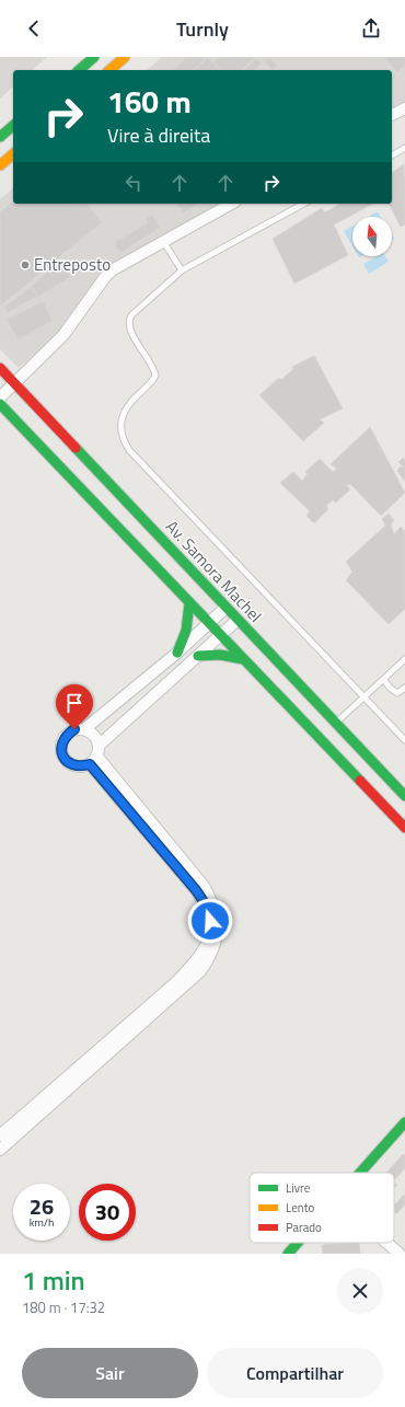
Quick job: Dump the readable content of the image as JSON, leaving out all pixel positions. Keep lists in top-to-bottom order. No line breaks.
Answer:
{"streets":{"main road":["Av. Samora Machel"]},"places":["Entreposto"],"legend":["Livre","Lento","Parado"],"north":"top","page":{"header":"Turnly","turn":["160 m","Vire à direita"],"speed":"26 km/h","limit":"30","heading":["1 min","180 m · 17:32"],"buttons":["Sair","Compartilhar"]}}
